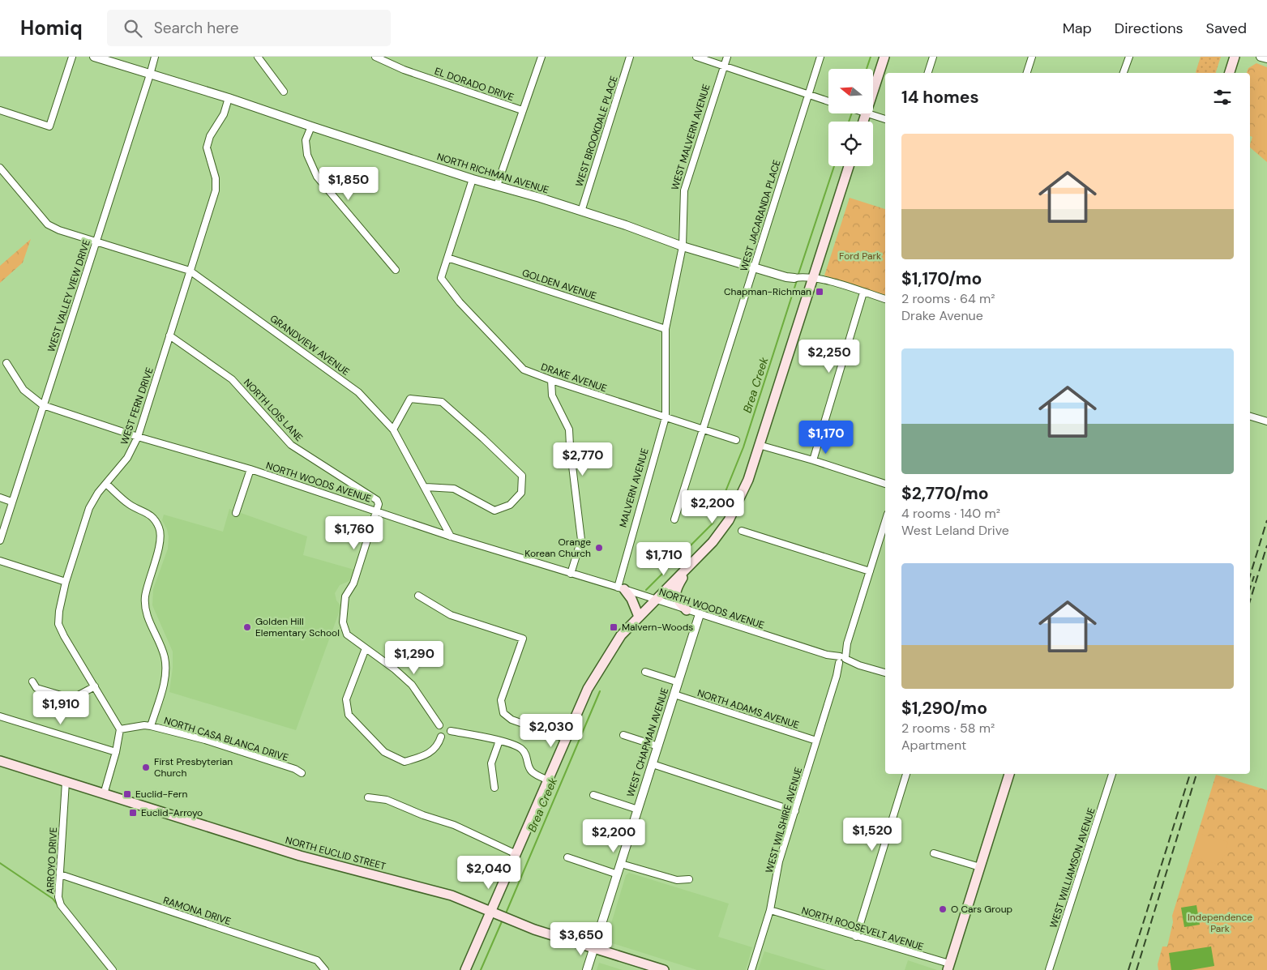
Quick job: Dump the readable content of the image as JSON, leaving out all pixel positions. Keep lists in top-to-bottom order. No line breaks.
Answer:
{"streets":{"main road":["NORTH EUCLID STREET"],"street":["EL DORADO DRIVE","WEST BROOKDALE PLACE","WEST MALVERN AVENUE","NORTH RICHMAN AVENUE","WEST JACARANDA PLACE","GOLDEN AVENUE","WEST VALLEY VIEW DRIVE","GRANDVIEW AVENUE","DRAKE AVENUE","WEST FERN DRIVE","NORTH LOIS LANE","NORTH WOODS AVENUE","MALVERN AVENUE","NORTH ADAMS AVENUE","NORTH CASA BLANCA DRIVE","WEST CHAPMAN AVENUE","WEST WILSHIRE AVENUE","ARROYO DRIVE","WEST WILLIAMSON AVENUE","RAMONA DRIVE","NORTH ROOSEVELT AVENUE"]},"crossings":[["WEST BROOKDALE PLACE","NORTH RICHMAN AVENUE"],["WEST MALVERN AVENUE","NORTH RICHMAN AVENUE"],["WEST MALVERN AVENUE","GOLDEN AVENUE"],["WEST MALVERN AVENUE","DRAKE AVENUE"],["WEST MALVERN AVENUE","MALVERN AVENUE"],["NORTH RICHMAN AVENUE","WEST JACARANDA PLACE"],["NORTH RICHMAN AVENUE","WEST VALLEY VIEW DRIVE"],["NORTH RICHMAN AVENUE","WEST FERN DRIVE"],["WEST JACARANDA PLACE","DRAKE AVENUE"],["GOLDEN AVENUE","DRAKE AVENUE"],["WEST VALLEY VIEW DRIVE","GRANDVIEW AVENUE"],["WEST VALLEY VIEW DRIVE","NORTH WOODS AVENUE"],["GRANDVIEW AVENUE","WEST FERN DRIVE"],["GRANDVIEW AVENUE","NORTH WOODS AVENUE"],["DRAKE AVENUE","MALVERN AVENUE"],["WEST FERN DRIVE","NORTH LOIS LANE"],["WEST FERN DRIVE","NORTH WOODS AVENUE"],["WEST FERN DRIVE","NORTH CASA BLANCA DRIVE"],["NORTH LOIS LANE","NORTH WOODS AVENUE"],["NORTH WOODS AVENUE","MALVERN AVENUE"],["NORTH WOODS AVENUE","WEST CHAPMAN AVENUE"],["NORTH WOODS AVENUE","WEST WILSHIRE AVENUE"],["NORTH ADAMS AVENUE","WEST CHAPMAN AVENUE"],["NORTH ADAMS AVENUE","WEST WILSHIRE AVENUE"],["WEST CHAPMAN AVENUE","NORTH EUCLID STREET"],["WEST WILSHIRE AVENUE","NORTH ROOSEVELT AVENUE"],["NORTH EUCLID STREET","ARROYO DRIVE"],["ARROYO DRIVE","RAMONA DRIVE"]],"water":["Brea Creek"],"parks":["Ford Park","Independence Park"],"places":{"transit":["Chapman-Richman","Malvern-Woods","Euclid-Fern","Euclid-Arroyo"],"other":["Orange Korean Church","Golden Hill Elementary School","First Presbyterian Church","O Cars Group"]},"north":"left","page":{"header":"Homiq","search":"Search here","nav":["Map","Directions","Saved"],"heading":"14 homes","list":[{"name":"$1,170/mo","note":"2 rooms · 64 m² · Drake Avenue"},{"name":"$2,770/mo","note":"4 rooms · 140 m² · West Leland Drive"},{"name":"$1,290/mo","note":"2 rooms · 58 m² · Apartment"}],"price":["$1,850","$2,250","$1,170","$2,770","$2,200","$1,760","$1,710","$1,290","$1,910","$2,030","$1,520","$2,200","$2,040","$3,650"]}}
